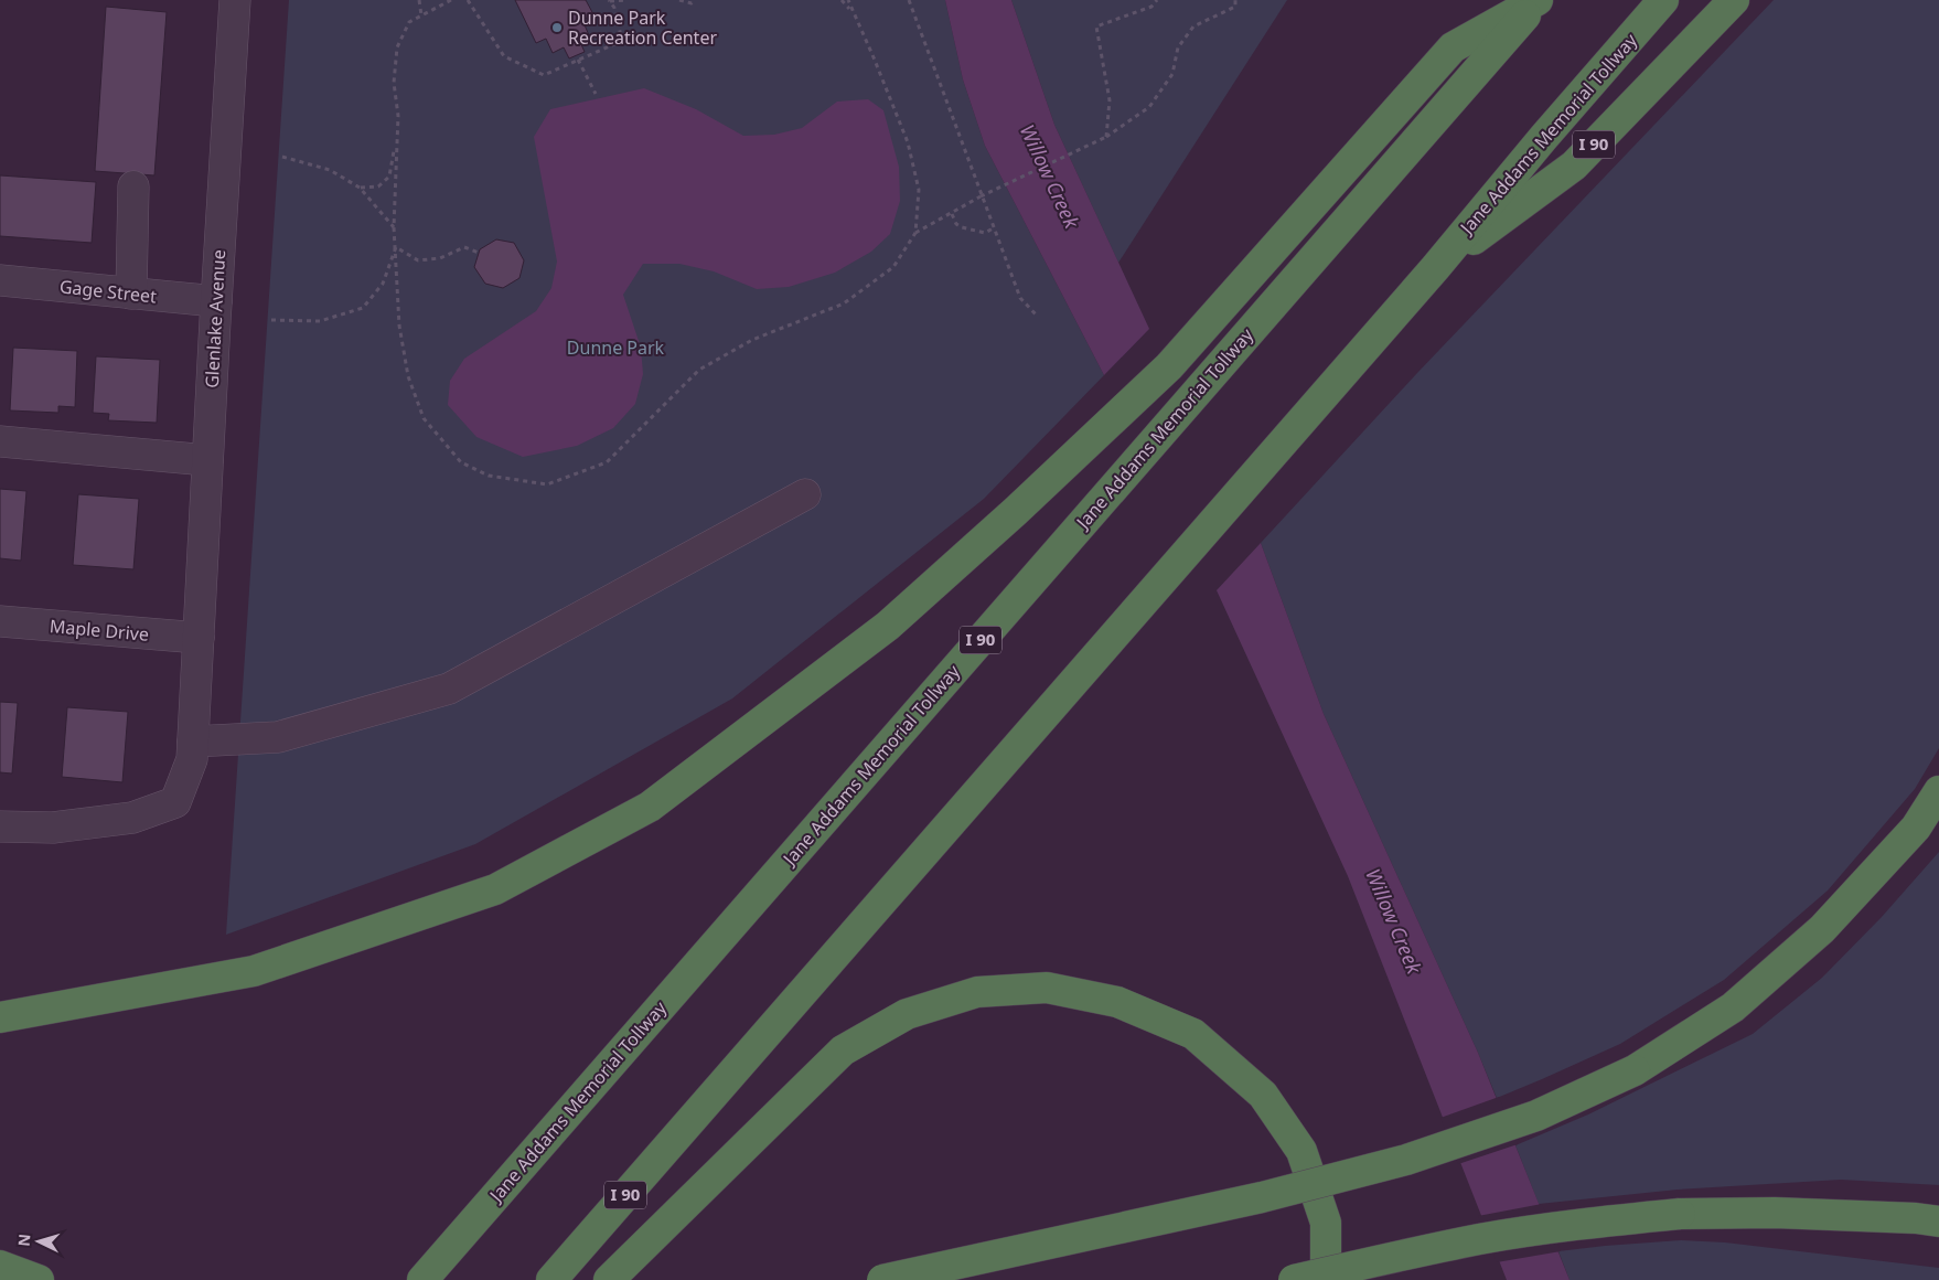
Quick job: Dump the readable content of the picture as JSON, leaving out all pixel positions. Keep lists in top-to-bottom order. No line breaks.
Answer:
{"streets":{"highway":["Jane Addams Memorial Tollway","I 90"],"street":["Gage Street","Glenlake Avenue","Maple Drive"]},"crossings":[["Gage Street","Glenlake Avenue"],["Glenlake Avenue","Maple Drive"]],"water":["Willow Creek"],"parks":["Dunne Park"],"places":["Dunne Park Recreation Center"],"north":"left"}
